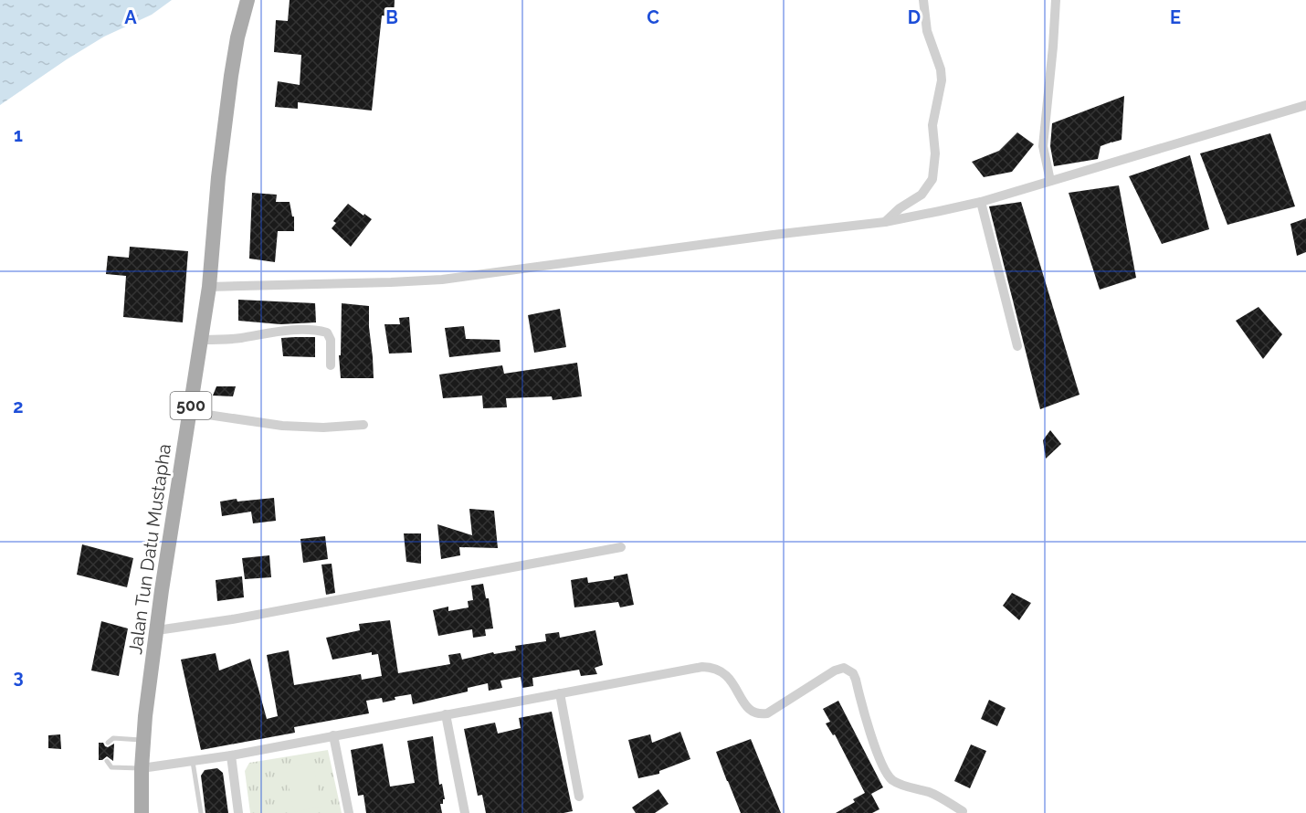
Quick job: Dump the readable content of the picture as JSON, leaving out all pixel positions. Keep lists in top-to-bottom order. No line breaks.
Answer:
{"streets":{"main road":["500","Jalan Tun Datu Mustapha"]},"grid":{"columns":["A","B","C","D","E"],"rows":["1","2","3"]}}
